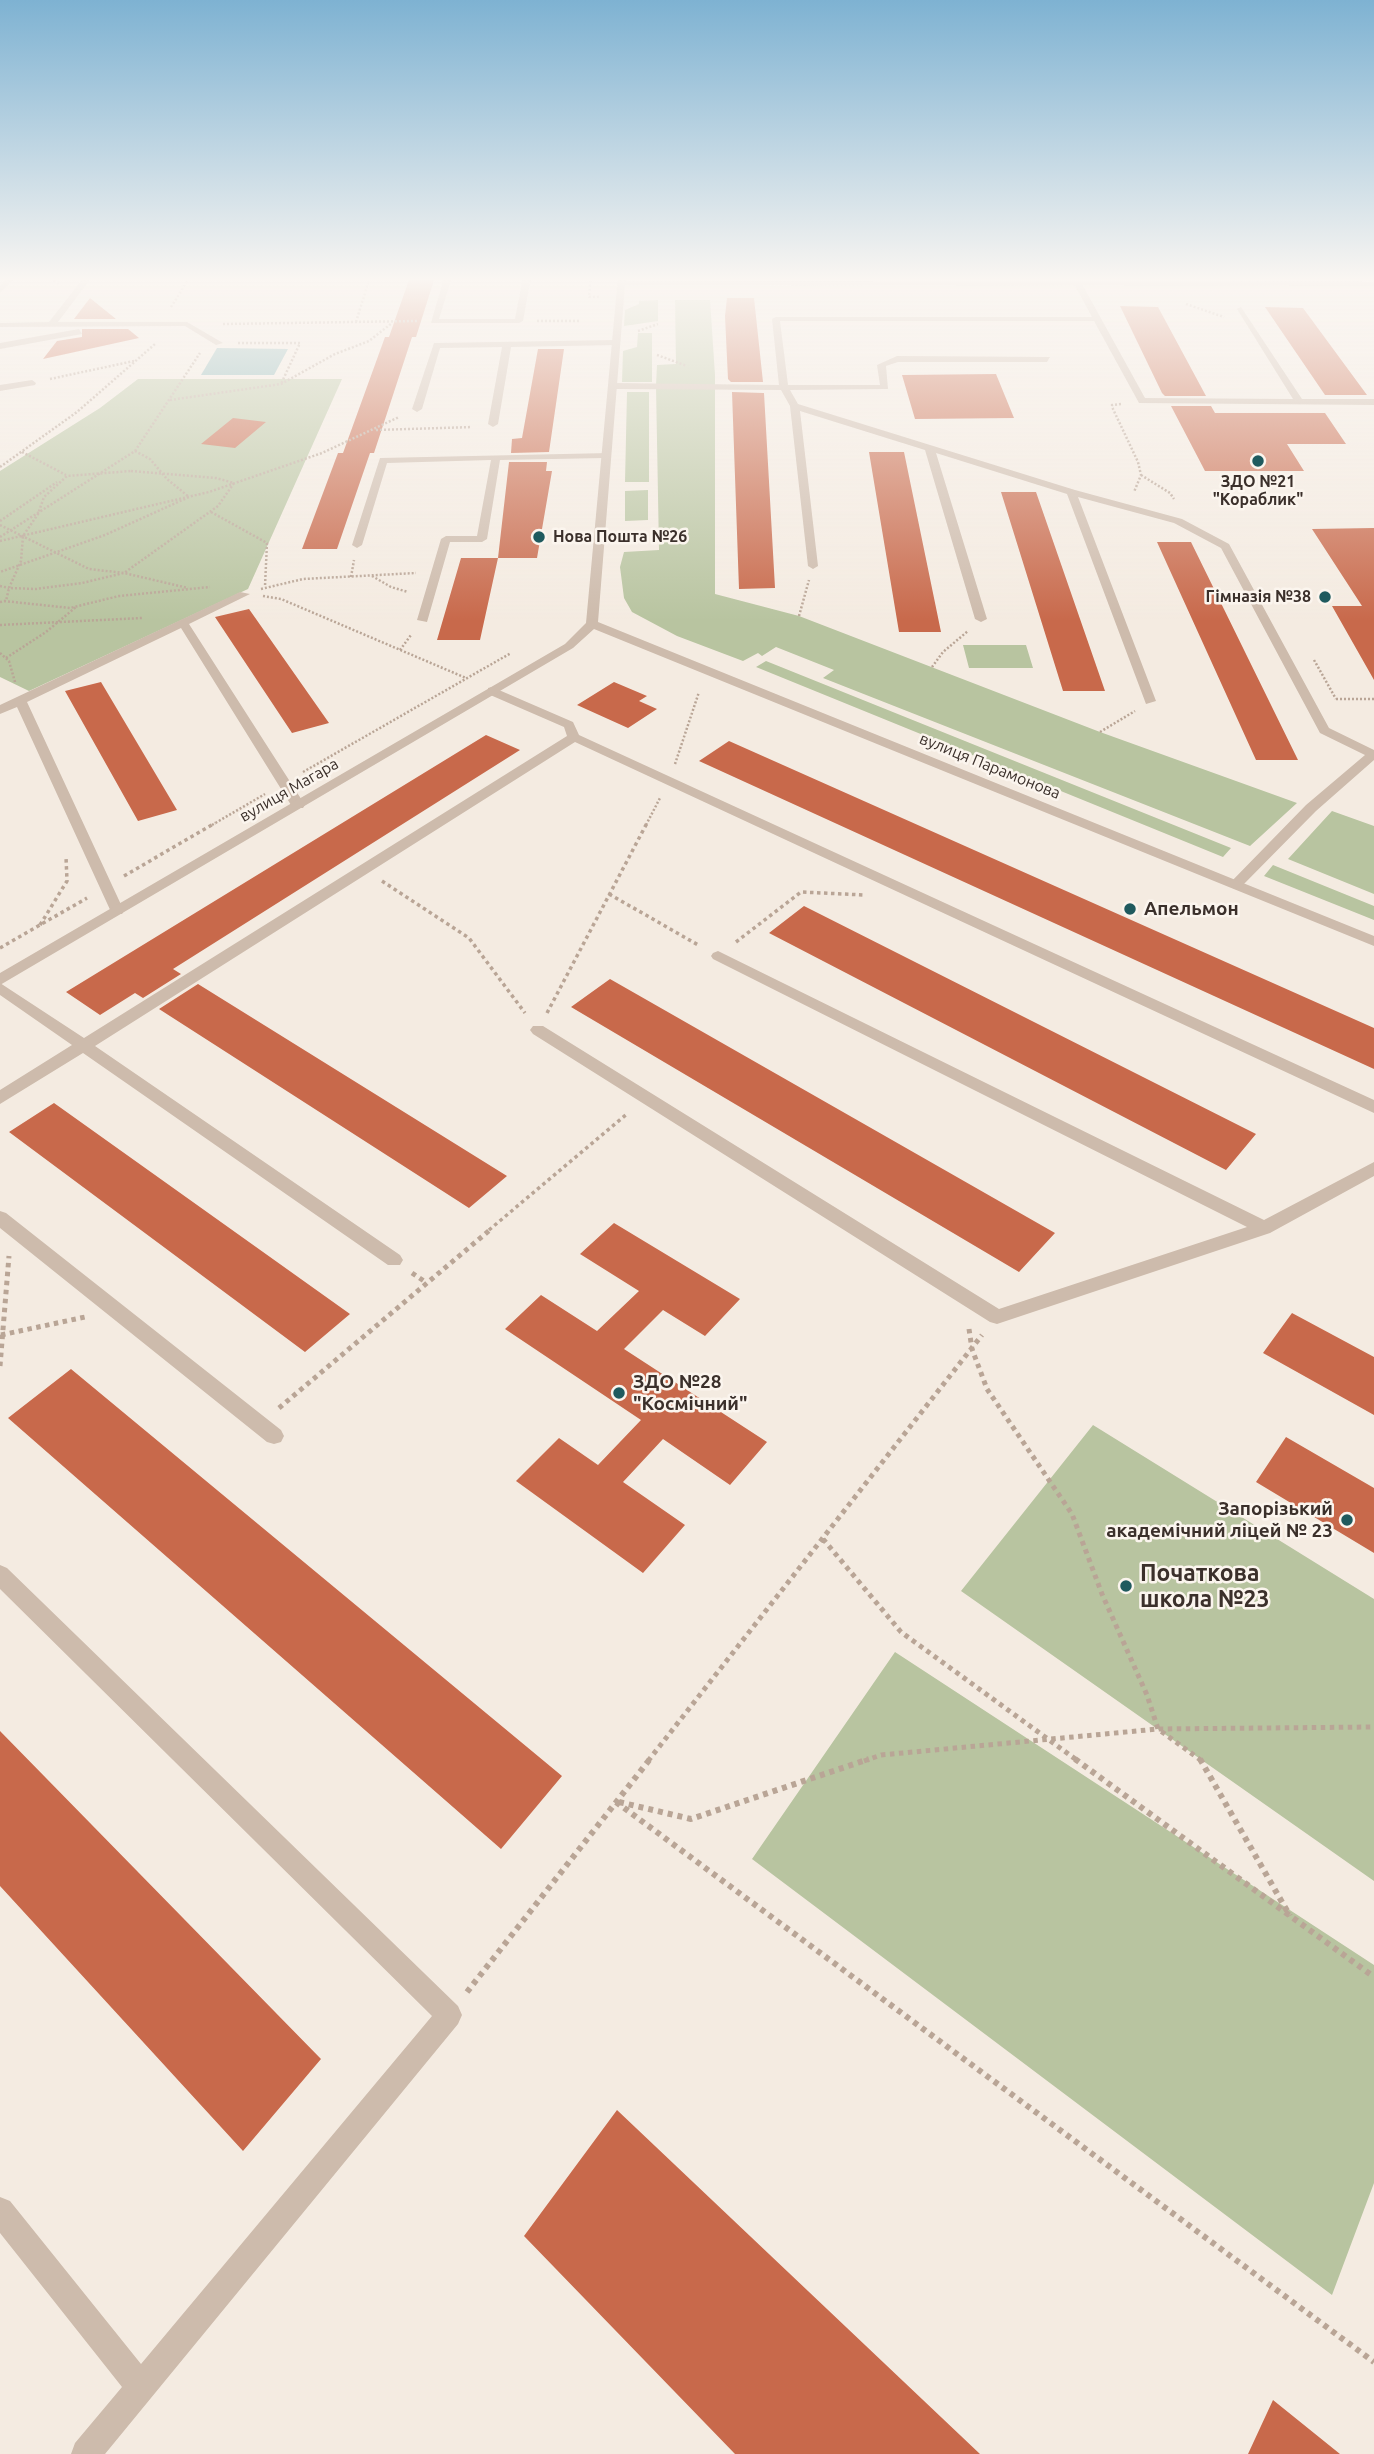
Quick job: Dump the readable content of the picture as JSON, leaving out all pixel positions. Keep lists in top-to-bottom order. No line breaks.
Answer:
{"streets":{"street":["вулиця Парамонова","вулиця Магара"]},"crossings":[["вулиця Парамонова","вулиця Магара"]],"places":["ЗДО №21 \"Кораблик\"","Нова Пошта №26","Гімназія №38","Апельмон","ЗДО №28 \"Космічний\"","Запорізький академічний ліцей № 23","Початкова школа №23"]}
